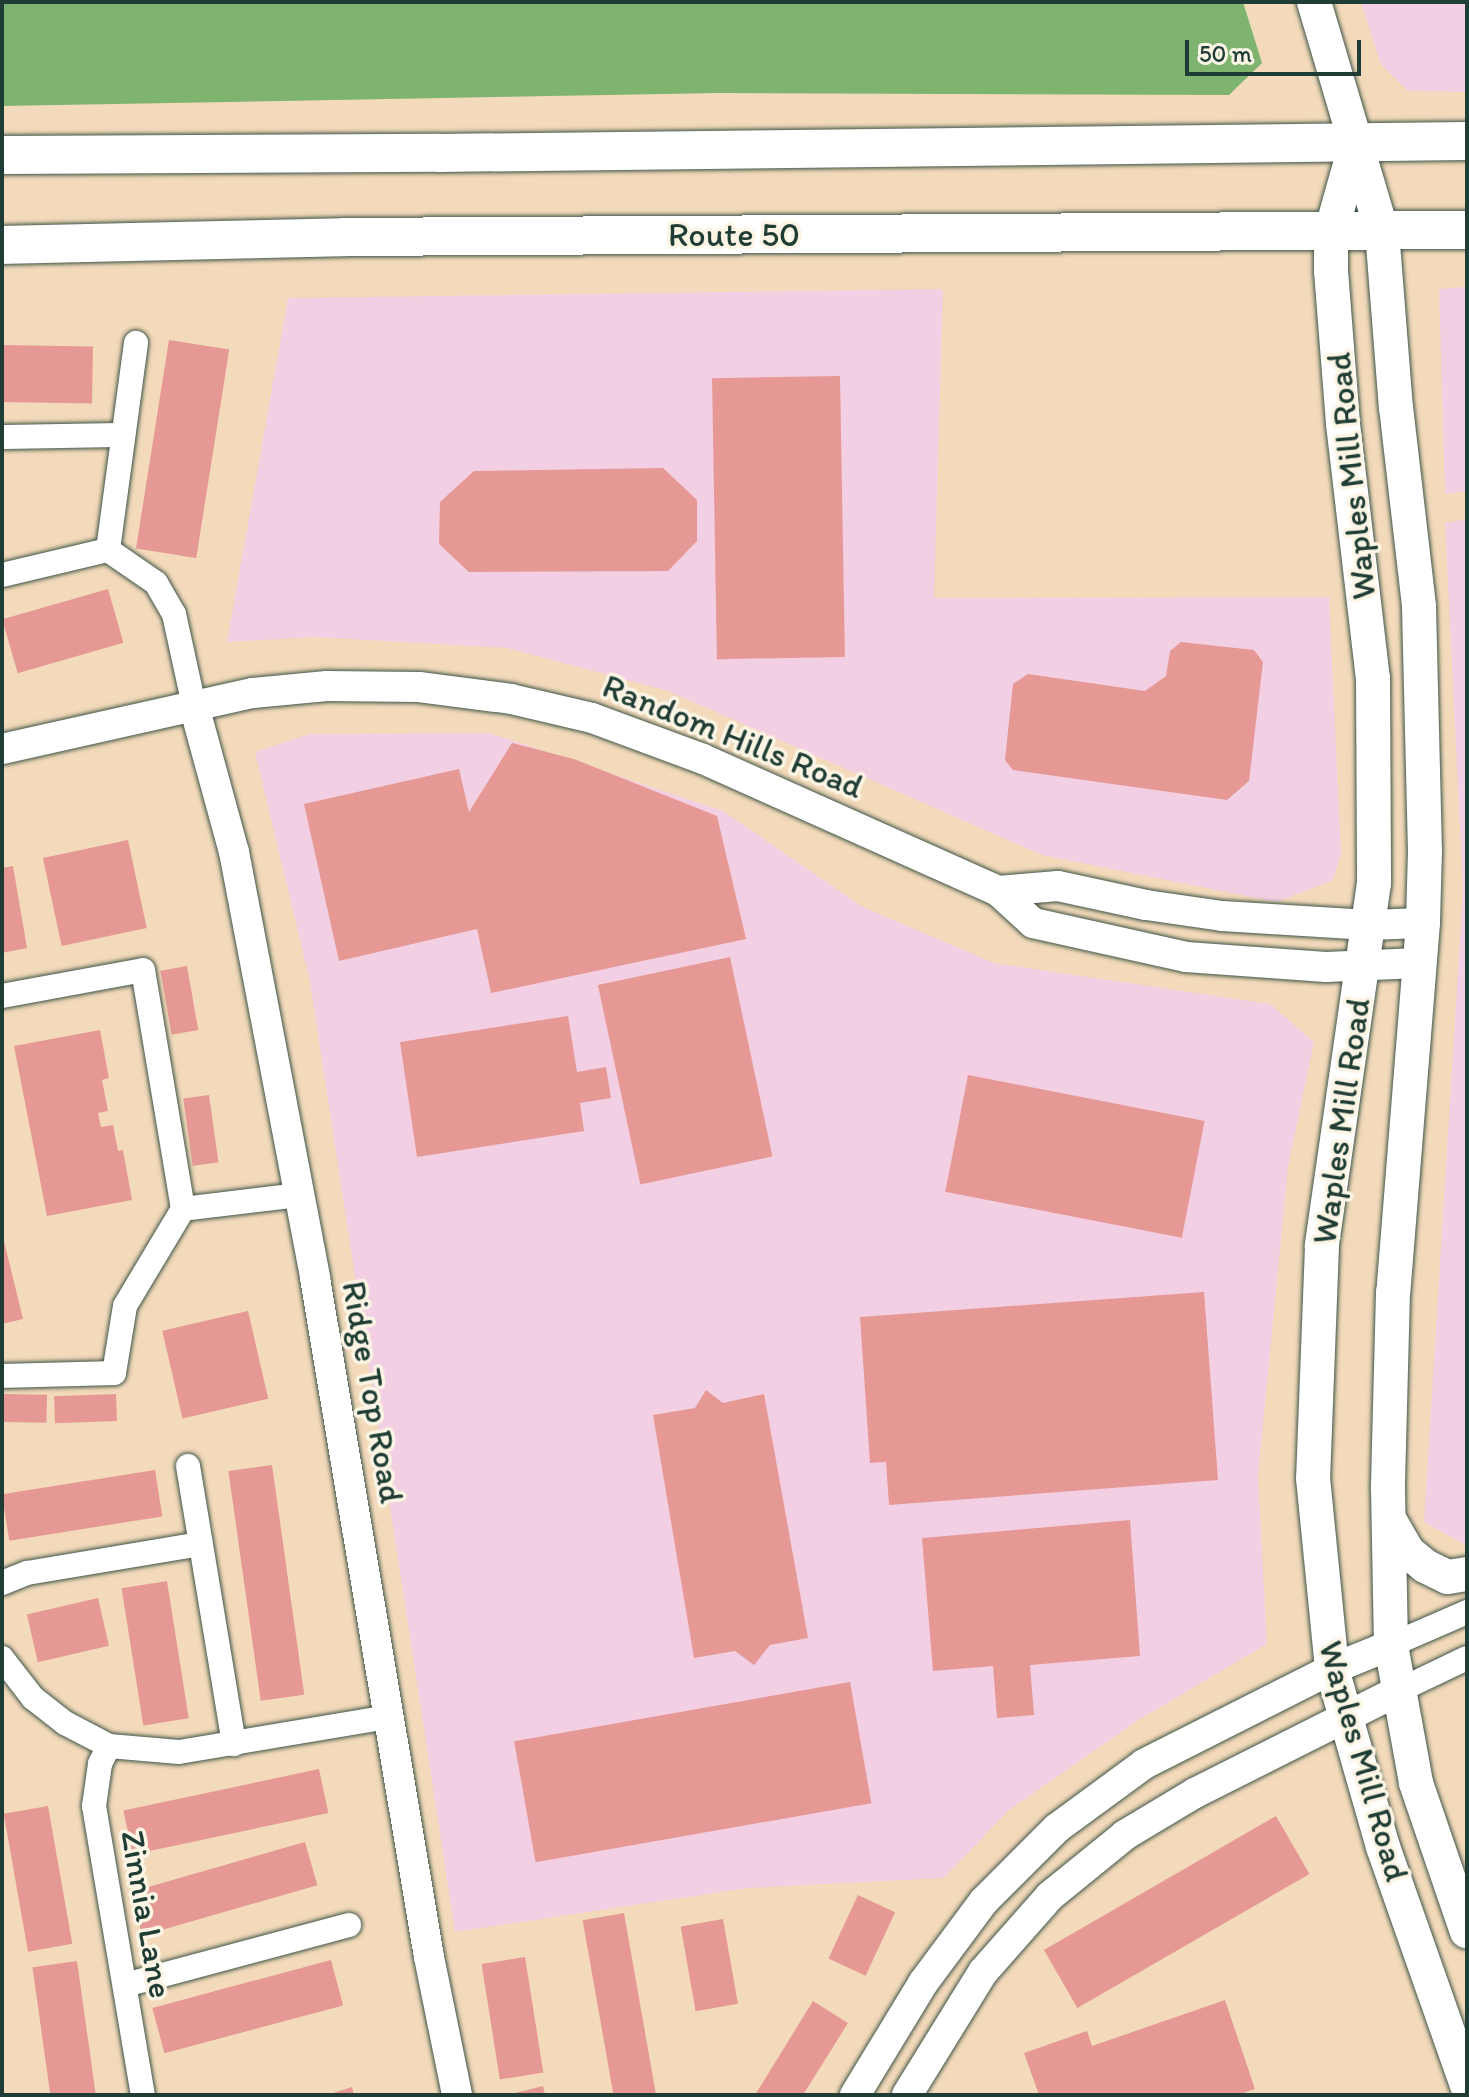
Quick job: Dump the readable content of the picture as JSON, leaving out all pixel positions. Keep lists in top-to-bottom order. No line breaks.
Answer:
{"streets":{"main road":["Route 50","Waples Mill Road"],"street":["Random Hills Road","Ridge Top Road","Zinnia Lane"]},"crossings":[["Route 50","Waples Mill Road"],["Waples Mill Road","Random Hills Road"],["Random Hills Road","Ridge Top Road"]],"scale_bar":"50 m"}
